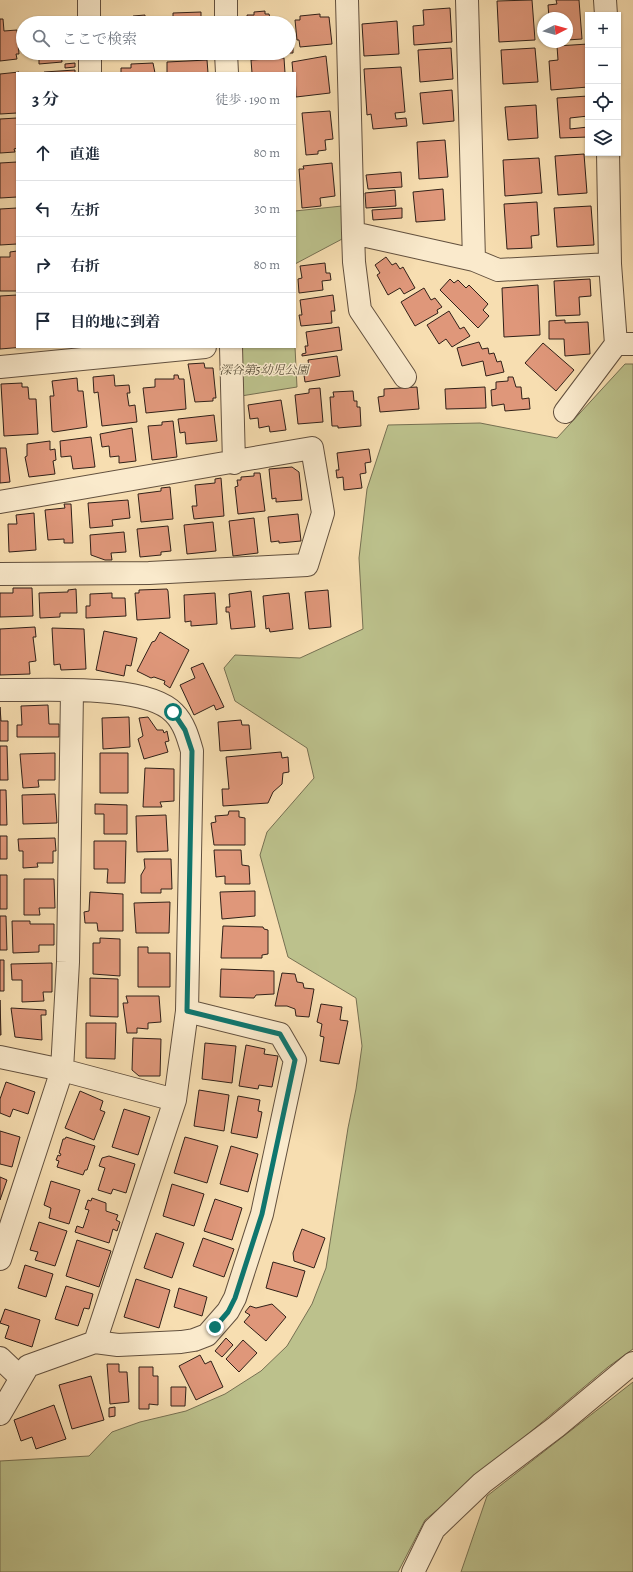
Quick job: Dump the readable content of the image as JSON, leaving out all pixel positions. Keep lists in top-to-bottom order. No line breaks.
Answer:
{"parks":["深谷第5幼児公園"],"north":"right","page":{"map_buttons":["+","−"],"search":"ここで検索","heading":["3 分","徒歩 · 190 m"],"list":[["直進","80 m"],["左折","30 m"],["右折","80 m"],"目的地に到着"]}}
